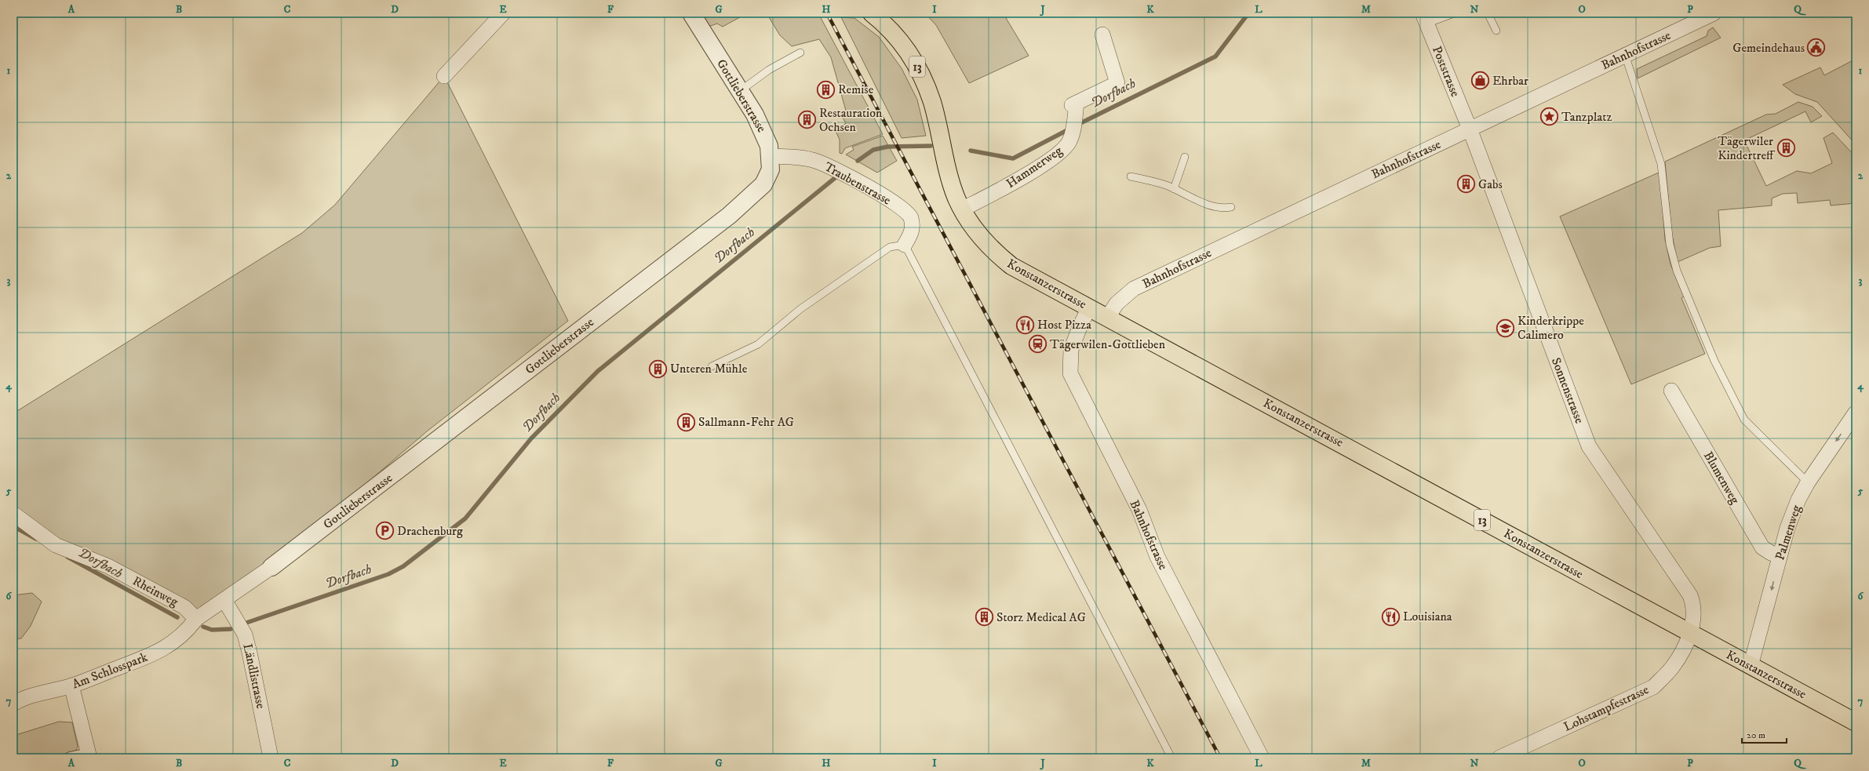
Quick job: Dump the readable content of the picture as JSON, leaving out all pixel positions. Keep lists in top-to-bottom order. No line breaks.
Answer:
{"streets":{"main road":["13","Konstanzerstrasse"],"street":["Bahnhofstrasse","Poststrasse","Gottlieberstrasse","Hammerweg","Traubenstrasse","Sonnenstrasse","Blumenweg","Palmenweg","Rheinweg","Am Schlosspark","Ländlistrasse","Lohstampfestrasse"]},"crossings":[["Bahnhofstrasse","Poststrasse"],["Bahnhofstrasse","Konstanzerstrasse"],["Bahnhofstrasse","Sonnenstrasse"],["Poststrasse","Sonnenstrasse"],["Gottlieberstrasse","Traubenstrasse"],["Gottlieberstrasse","Rheinweg"],["Gottlieberstrasse","Am Schlosspark"],["Gottlieberstrasse","Ländlistrasse"],["Hammerweg","Konstanzerstrasse"],["Konstanzerstrasse","Sonnenstrasse"],["Konstanzerstrasse","Palmenweg"],["Konstanzerstrasse","Lohstampfestrasse"],["Sonnenstrasse","Lohstampfestrasse"],["Blumenweg","Palmenweg"],["Rheinweg","Am Schlosspark"]],"one_way":["Palmenweg"],"water":["Dorfbach"],"places":{"public building":["Gemeindehaus"],"shop":["Ehrbar"],"building":["Remise","Restauration Ochsen","Tägerwiler Kindertreff","Gabs","Unteren Mühle","Sallmann-Fehr AG","Storz Medical AG"],"place":["Tanzplatz"],"restaurant":["Host Pizza","Louisiana"],"school or university":["Kinderkrippe Calimero"],"station":["Tägerwilen-Gottlieben"],"parking":["Drachenburg"]},"scale_bar":"20 m","grid":{"columns":["A","B","C","D","E","F","G","H","I","J","K","L","M","N","O","P","Q"],"rows":["1","2","3","4","5","6","7"]}}
